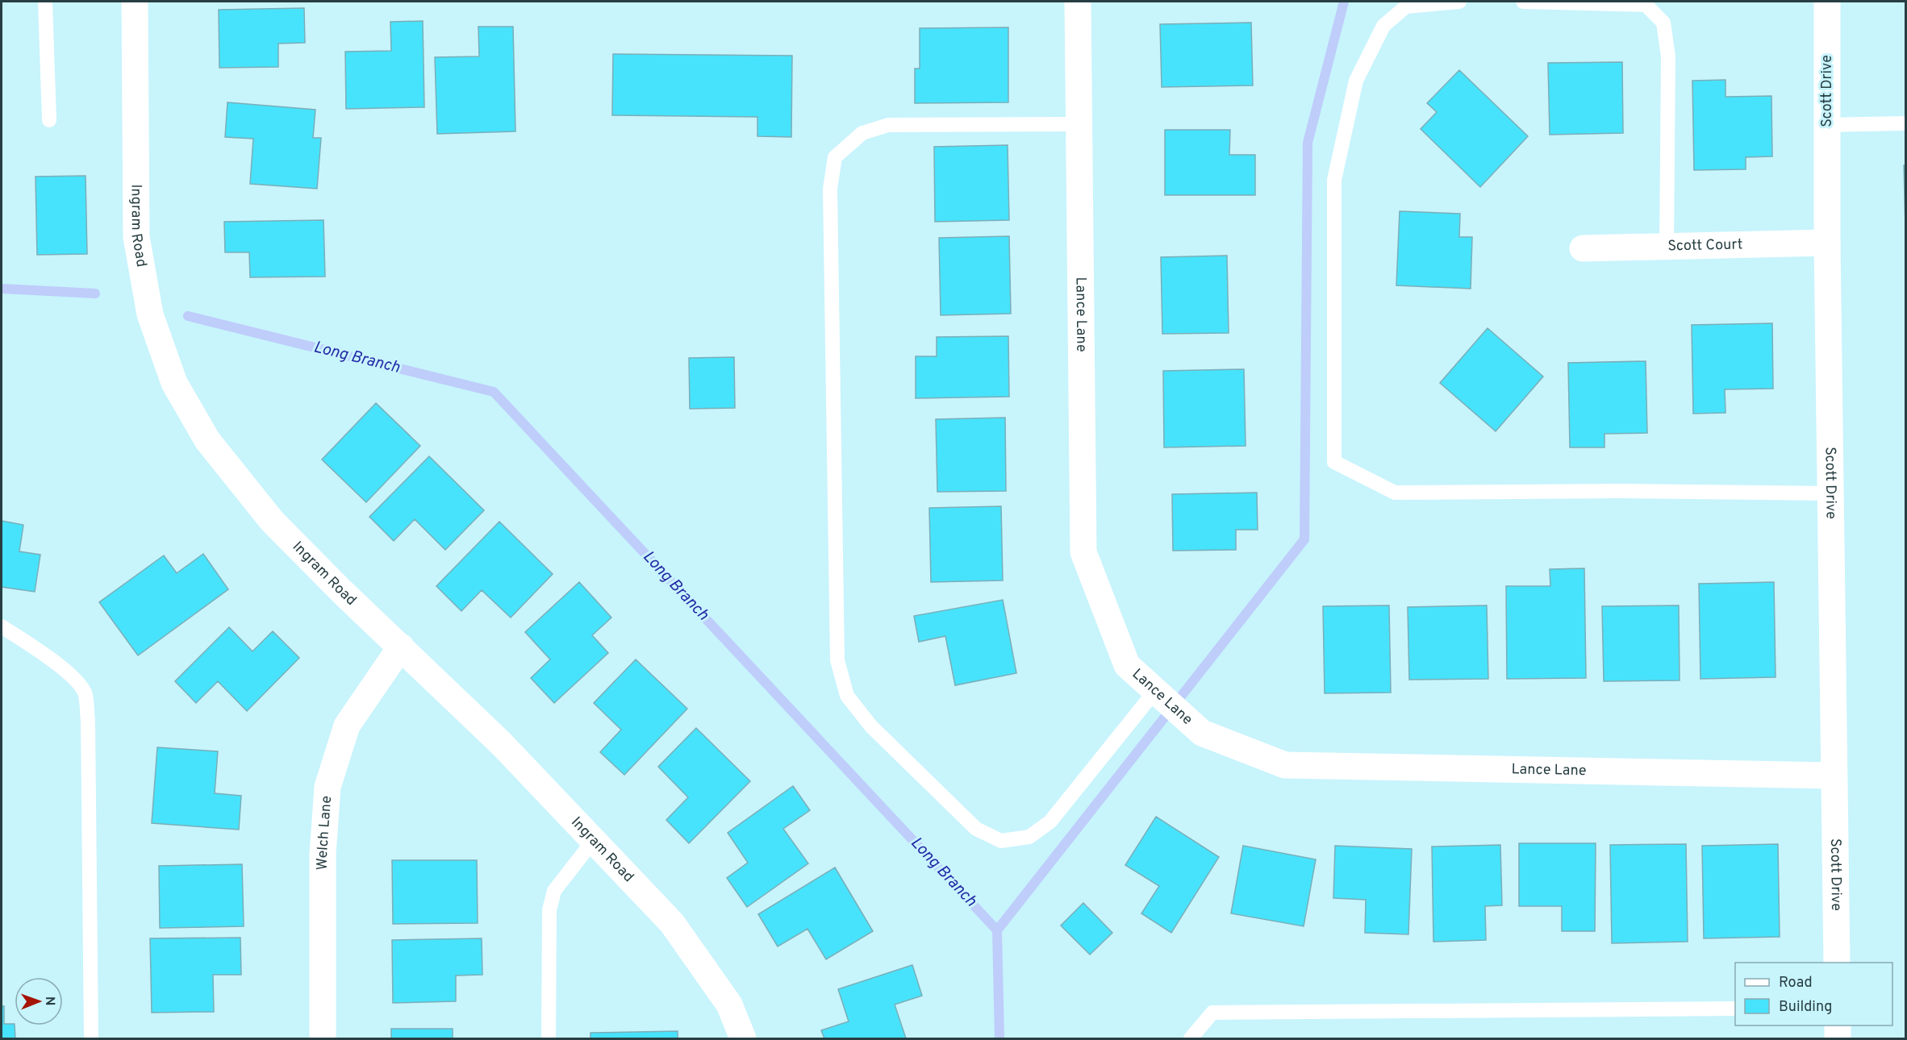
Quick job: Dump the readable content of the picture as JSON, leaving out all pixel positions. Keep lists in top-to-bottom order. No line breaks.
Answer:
{"streets":{"street":["Scott Drive","Ingram Road","Scott Court","Lance Lane","Welch Lane"]},"crossings":[["Scott Drive","Scott Court"],["Scott Drive","Lance Lane"],["Ingram Road","Welch Lane"]],"water":["Long Branch"],"legend":["Road","Building"],"north":"right"}
